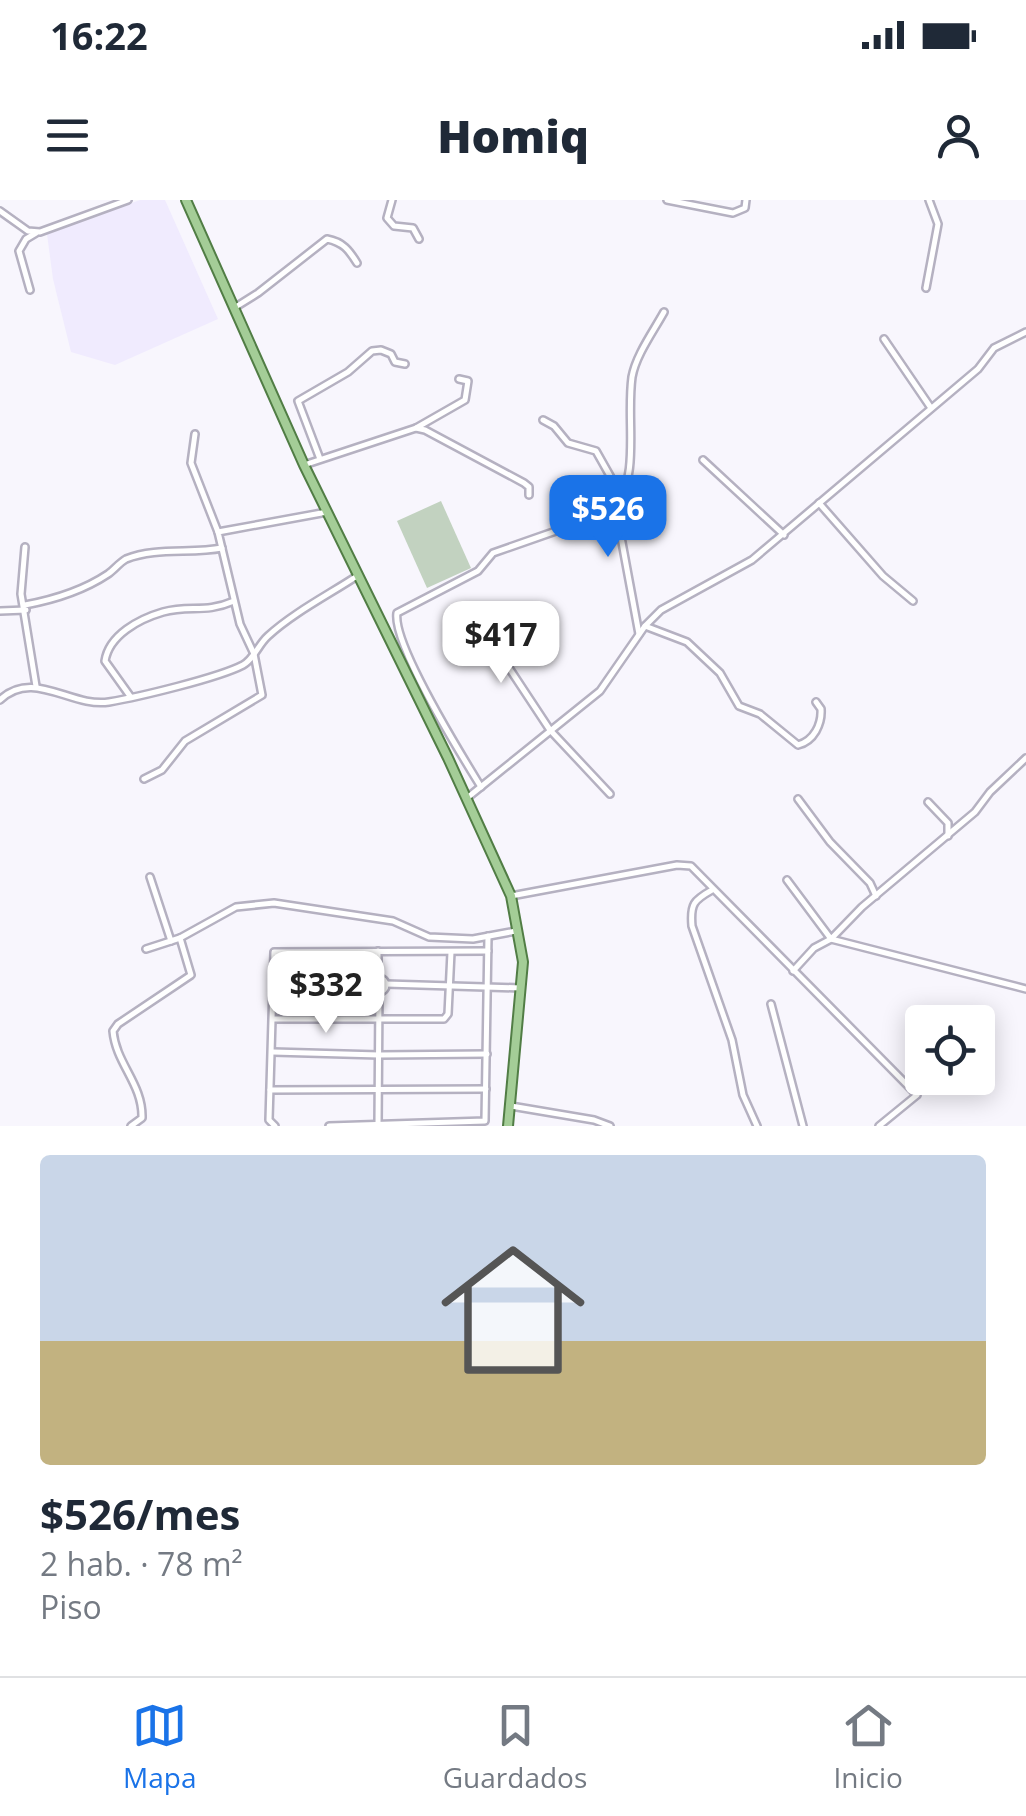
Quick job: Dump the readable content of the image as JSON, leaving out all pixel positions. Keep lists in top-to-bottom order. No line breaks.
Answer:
{"page":{"status":"16:22","header":"Homiq","price":["$526","$417","$332"],"list":[{"name":"$526/mes","note":"2 hab. · 78 m² · Piso"}],"tabs":["Mapa","Guardados","Inicio"]}}
